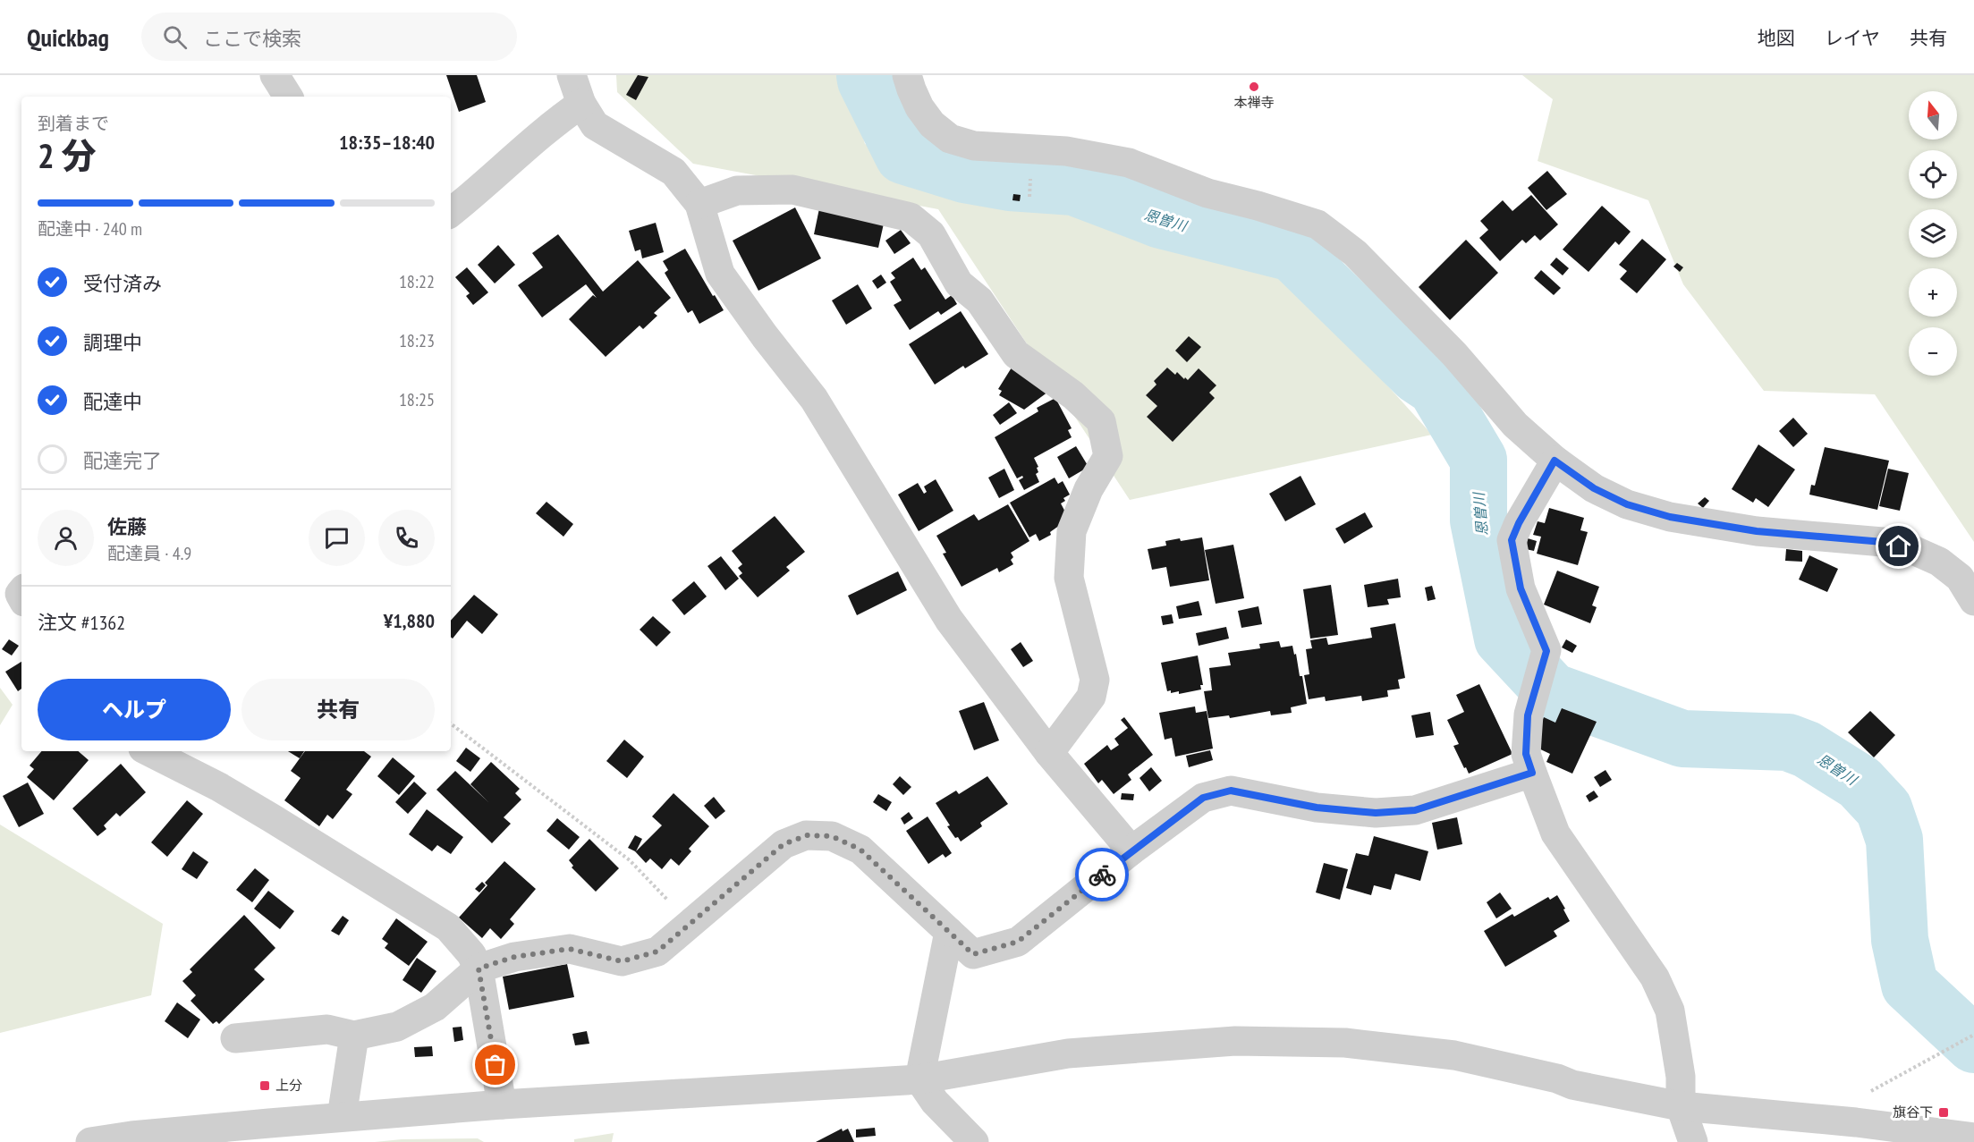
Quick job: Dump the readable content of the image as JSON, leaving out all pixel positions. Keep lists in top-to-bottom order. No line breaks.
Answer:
{"water":["恩曽川"],"places":{"other":["本禅寺"],"transit":["上分","旗谷下"]},"north":"top","page":{"header":"Quickbag","search":"ここで検索","nav":["地図","レイヤ","共有"],"map_buttons":["+","−"],"heading":["2 分","到着まで","18:35–18:40"],"panel":["佐藤","配達員 · 4.9","注文 #1362","¥1,880"],"bar":"配達中 · 240 m","list":[["受付済み","18:22"],["調理中","18:23"],["配達中","18:25"],"配達完了"],"buttons":["ヘルプ","共有"]}}
